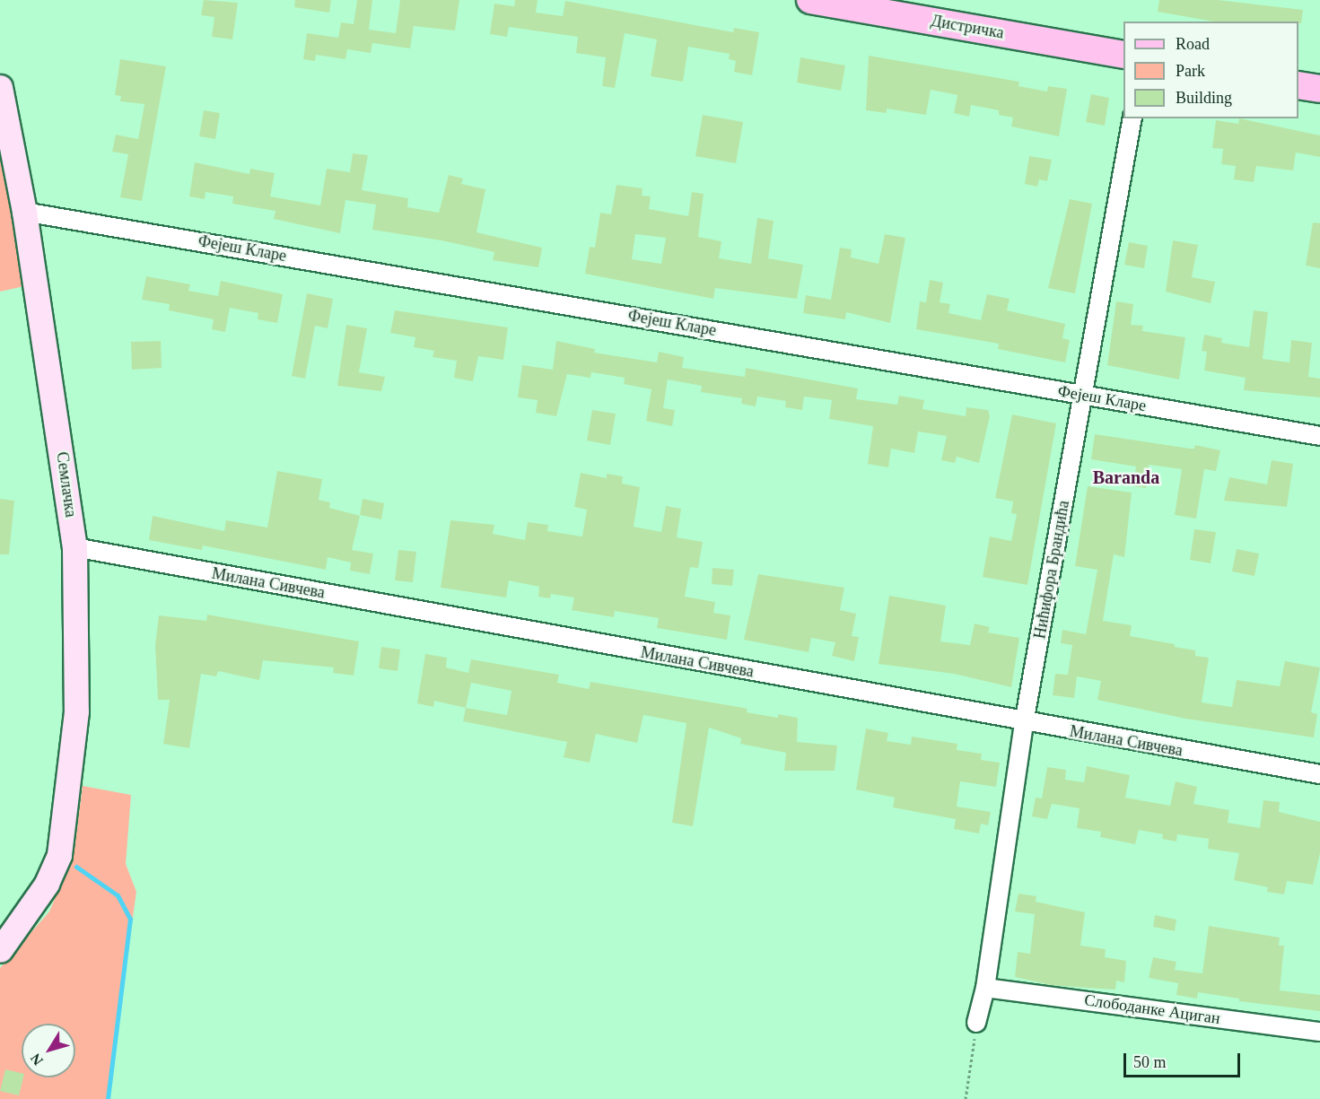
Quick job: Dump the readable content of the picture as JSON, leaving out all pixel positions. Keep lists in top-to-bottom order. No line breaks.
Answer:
{"streets":{"main road":["Дистричка","Семлачка"],"street":["Фејеш Кларе","Нићифора Брандића","Милана Сивчева","Слободанке Ациган"]},"crossings":[["Фејеш Кларе","Семлачка"],["Фејеш Кларе","Нићифора Брандића"],["Семлачка","Милана Сивчева"],["Нићифора Брандића","Милана Сивчева"],["Нићифора Брандића","Слободанке Ациган"]],"districts":["Baranda"],"legend":["Road","Park","Building"],"scale_bar":"50 m","north":"bottom left"}
